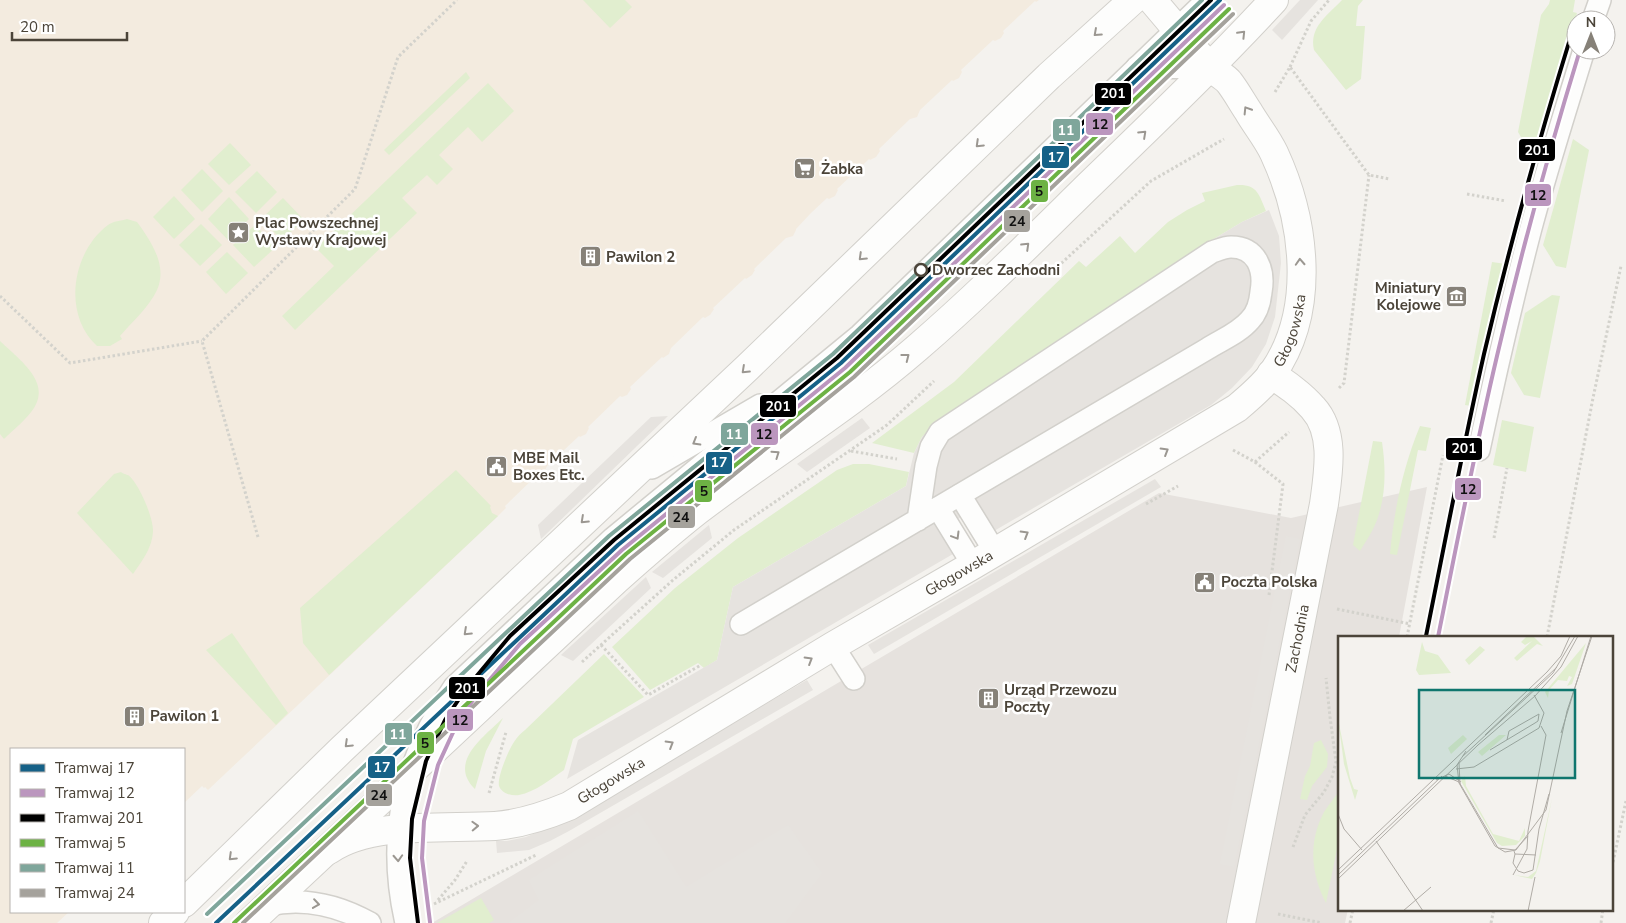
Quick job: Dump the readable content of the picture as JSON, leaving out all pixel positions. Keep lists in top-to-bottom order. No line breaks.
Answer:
{"streets":{"street":["Głogowska","Zachodnia"]},"crossings":[["Głogowska","Zachodnia"]],"places":{"supermarket":["Żabka"],"place":["Plac Powszechnej Wystawy Krajowej"],"building":["Pawilon 2","Urząd Przewozu Poczty","Pawilon 1"],"other":["Dworzec Zachodni"],"museum":["Miniatury Kolejowe"],"public building":["MBE Mail Boxes Etc.","Poczta Polska"]},"lines":["tram line 17","tram line 201","tram line 11","tram line 12","tram line 5","tram line 24"],"legend":["Tramwaj 17","Tramwaj 12","Tramwaj 201","Tramwaj 5","Tramwaj 11","Tramwaj 24"],"scale_bar":"20 m","north":"top"}
